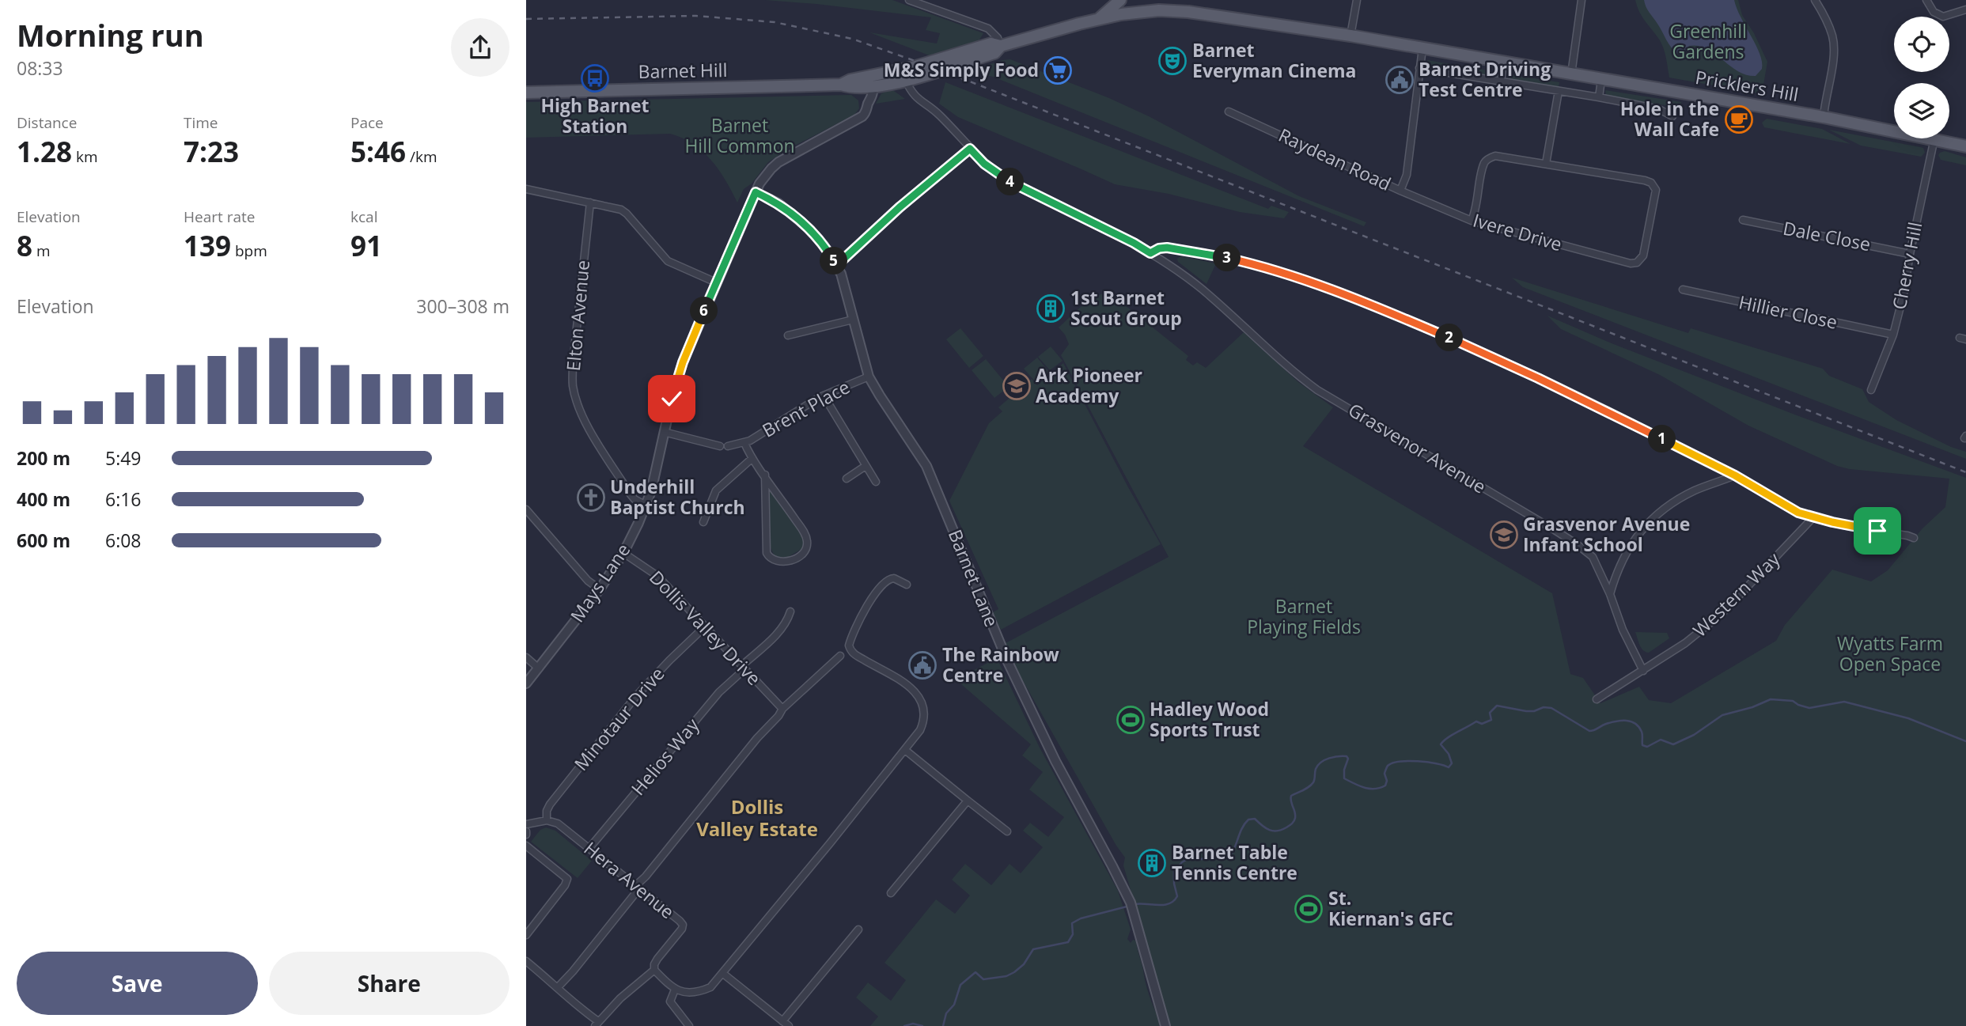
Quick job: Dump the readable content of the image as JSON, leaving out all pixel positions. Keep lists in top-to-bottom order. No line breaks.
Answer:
{"streets":{"main road":["Barnet Hill","Pricklers Hill"],"street":["Raydean Road","Ivere Drive","Dale Close","Cherry Hill","Hillier Close","Elton Avenue","Brent Place","Grasvenor Avenue","Barnet Lane","Mays Lane","Western Way","Dollis Valley Drive","Minotaur Drive","Helios Way","Hera Avenue"]},"crossings":[["Barnet Hill","Pricklers Hill"],["Barnet Hill","Grasvenor Avenue"],["Barnet Hill","Mays Lane"],["Pricklers Hill","Raydean Road"],["Pricklers Hill","Cherry Hill"],["Raydean Road","Ivere Drive"],["Dale Close","Cherry Hill"],["Cherry Hill","Hillier Close"],["Elton Avenue","Mays Lane"],["Brent Place","Barnet Lane"],["Grasvenor Avenue","Western Way"],["Barnet Lane","Mays Lane"],["Mays Lane","Dollis Valley Drive"],["Dollis Valley Drive","Minotaur Drive"],["Dollis Valley Drive","Helios Way"],["Minotaur Drive","Hera Avenue"],["Helios Way","Hera Avenue"]],"districts":["Dollis Valley Estate"],"parks":["Greenhill Gardens","Barnet Hill Common","Barnet Playing Fields","Wyatts Farm Open Space"],"places":{"theatre":["Barnet Everyman Cinema"],"supermarket":["M&S Simply Food"],"bus stop":["High Barnet Station"],"public building":["Barnet Driving Test Centre","The Rainbow Centre"],"cafe":["Hole in the Wall Cafe"],"building":["1st Barnet Scout Group","Barnet Table Tennis Centre"],"school or university":["Ark Pioneer Academy","Grasvenor Avenue Infant School"],"church":["Underhill Baptist Church"],"sports":["Hadley Wood Sports Trust","St. Kiernan's GFC"]},"page":{"heading":["Morning run","08:33"],"stats":[["Distance","1.28 km"],["Time","7:23"],["Pace","5:46 /km"],["Elevation","8 m"],["Heart rate","139 bpm"],["kcal","91"]],"pins":["4","3","5","6","2","1"],"chart":["Elevation","300–308 m"],"list":[{"name":"200 m","note":"5:49"},{"name":"400 m","note":"6:16"},{"name":"600 m","note":"6:08"}],"buttons":["Save","Share"]}}
